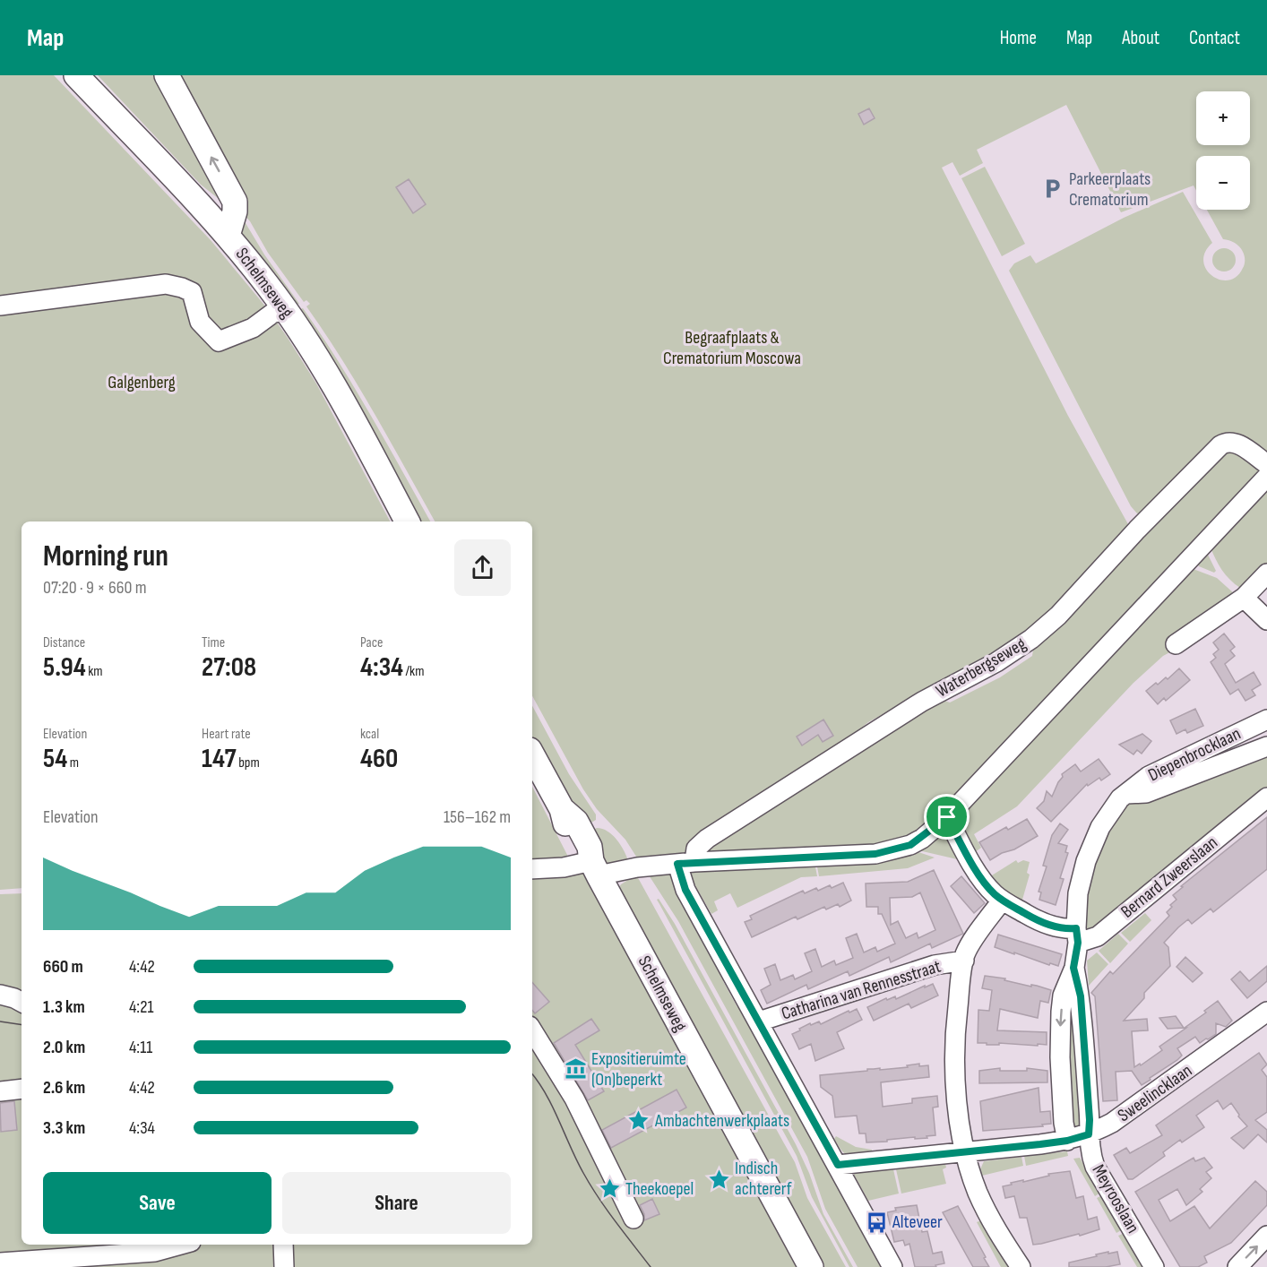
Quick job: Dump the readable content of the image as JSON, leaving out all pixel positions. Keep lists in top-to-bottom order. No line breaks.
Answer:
{"streets":{"main road":["Schelmseweg"],"street":["Waterbergseweg","Diepenbrocklaan","Bernard Zweerslaan","Catharina van Rennesstraat","Sweelincklaan","Meyrooslaan"]},"crossings":[["Diepenbrocklaan","Bernard Zweerslaan"],["Diepenbrocklaan","Meyrooslaan"],["Bernard Zweerslaan","Meyrooslaan"],["Sweelincklaan","Meyrooslaan"]],"parks":["Begraafplaats & Crematorium Moscowa","Galgenberg"],"places":{"parking":["Parkeerplaats Crematorium"],"museum":["Expositieruimte (On)beperkt"],"place":["Ambachtenwerkplaats","Indisch achtererf","Theekoepel"],"bus stop":["Alteveer"]},"page":{"header":"Map","nav":["Home","Map","About","Contact"],"map_buttons":["+","−"],"heading":["Morning run","07:20 · 9 × 660 m"],"stats":[["Distance","5.94 km"],["Time","27:08"],["Pace","4:34 /km"],["Elevation","54 m"],["Heart rate","147 bpm"],["kcal","460"]],"chart":["Elevation","156–162 m"],"list":[{"name":"660 m","note":"4:42"},{"name":"1.3 km","note":"4:21"},{"name":"2.0 km","note":"4:11"},{"name":"2.6 km","note":"4:42"},{"name":"3.3 km","note":"4:34"}],"buttons":["Save","Share"]}}
